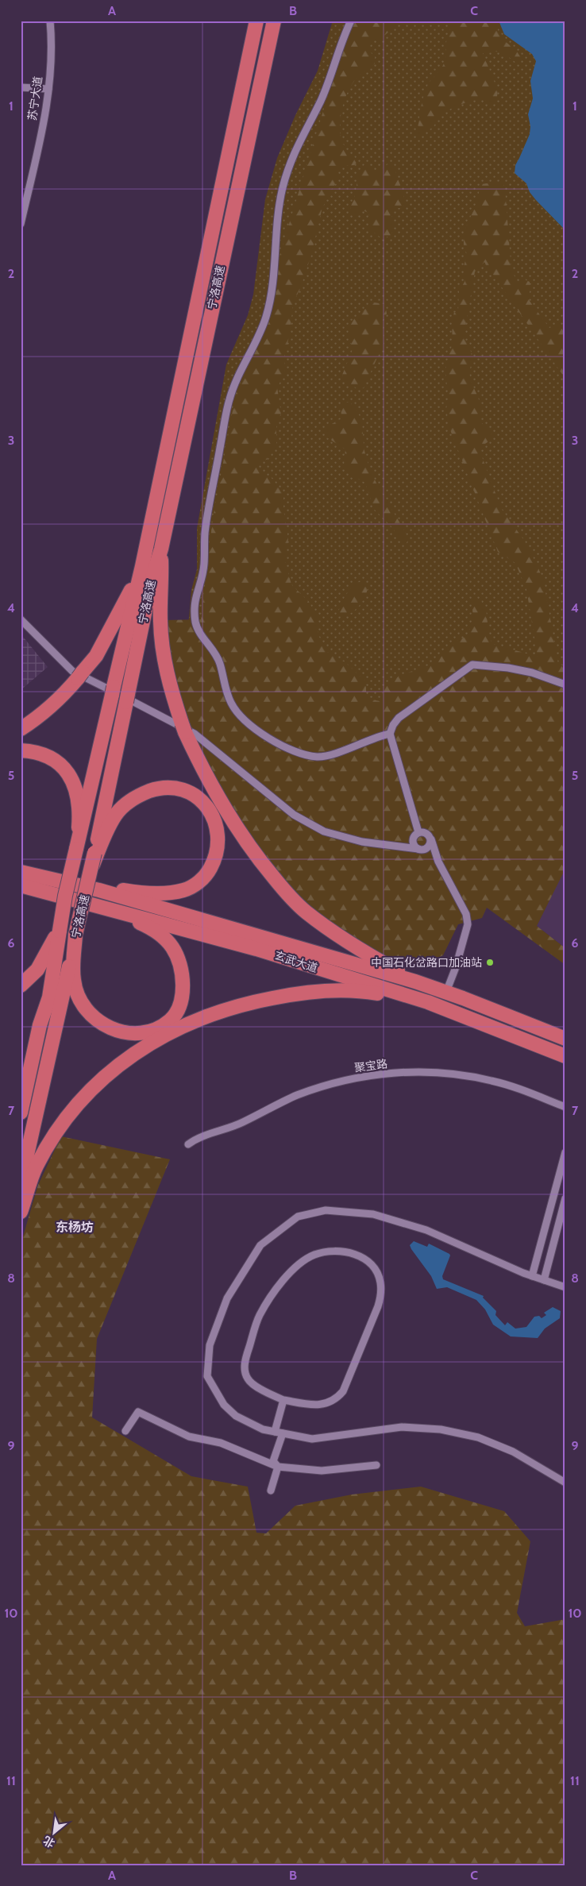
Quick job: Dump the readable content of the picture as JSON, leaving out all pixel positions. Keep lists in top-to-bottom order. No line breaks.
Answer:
{"streets":{"highway":["宁洛高速","玄武大道"],"street":["苏宁大道","聚宝路"]},"districts":["东杨坊"],"places":["中国石化岔路口加油站"],"north":"bottom left","grid":{"columns":["A","B","C"],"rows":["1","2","3","4","5","6","7","8","9","10","11"]}}
